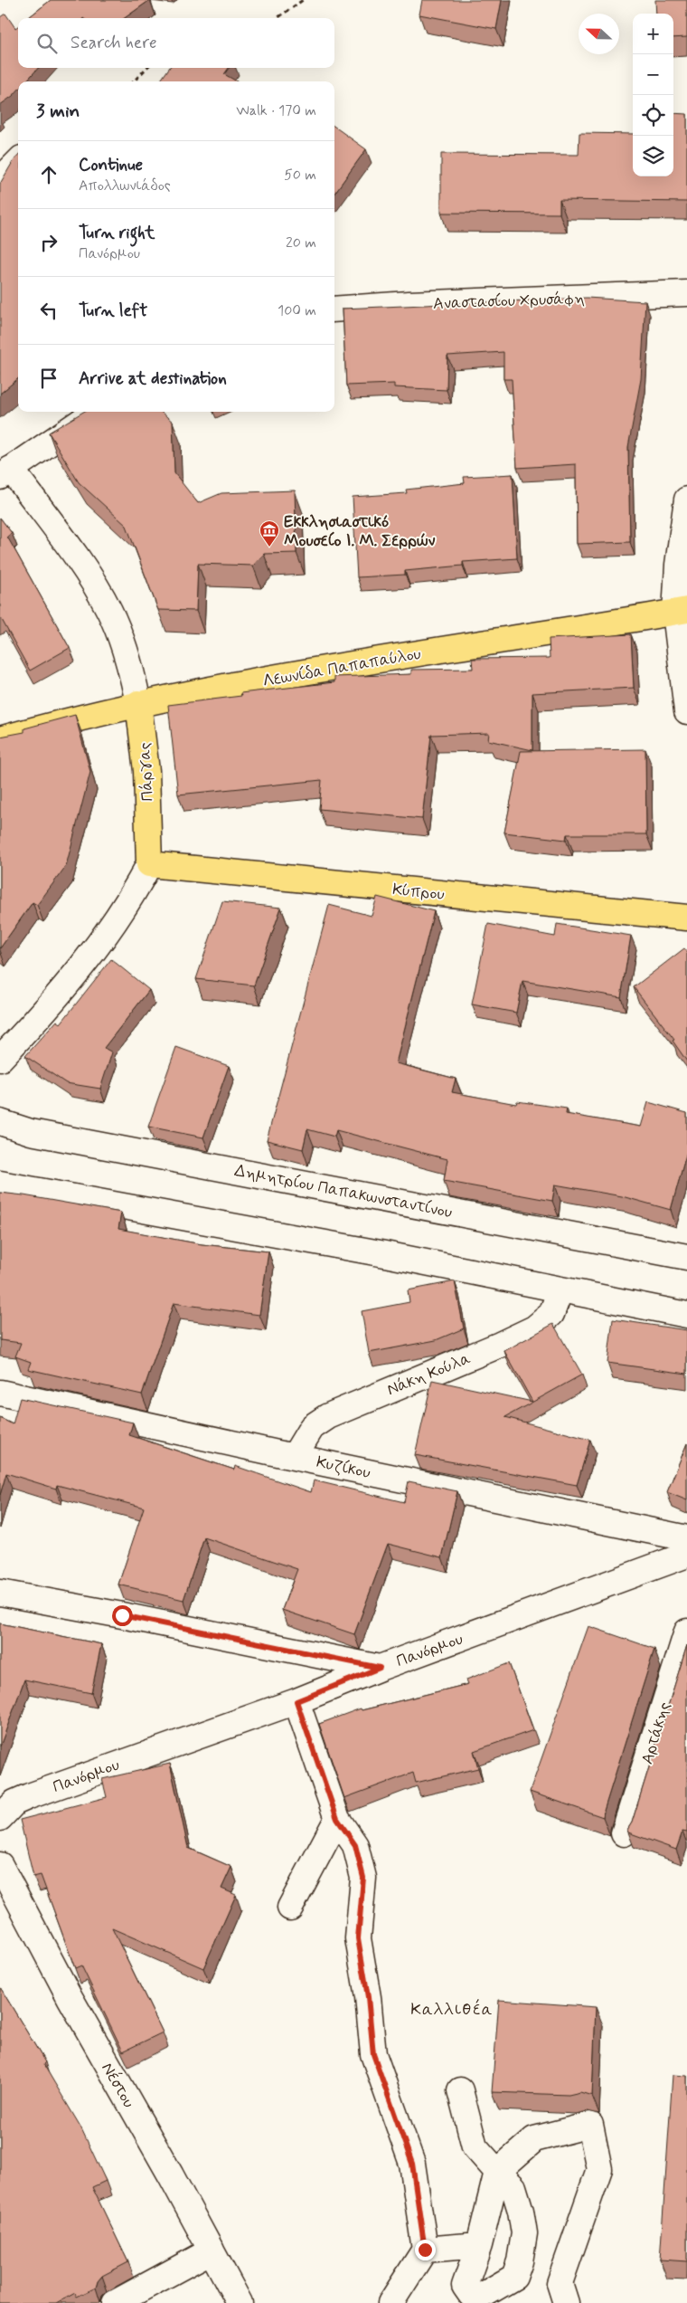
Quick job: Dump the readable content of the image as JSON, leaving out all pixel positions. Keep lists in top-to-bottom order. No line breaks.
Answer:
{"streets":{"main road":["Λεωνίδα Παπαπαύλου","Πάργας","Κύπρου"],"street":["Αναστασίου Χρυσάφη","Δημητρίου Παπακωνσταντίνου","Νάκη Κούλα","Κυζίκου","Πανόρμου","Αρτάκης","Νέστου"]},"crossings":[["Λεωνίδα Παπαπαύλου","Πάργας"],["Πάργας","Κύπρου"],["Νάκη Κούλα","Κυζίκου"]],"districts":["Καλλιθέα"],"places":{"museum":["Εκκλησιαστικό Μουσείο Ι. Μ. Σερρών"]},"north":"left","page":{"map_buttons":["+","−"],"search":"Search here","heading":["3 min","Walk · 170 m"],"list":[["Continue","Απολλωνιάδος","50 m"],["Turn right","Πανόρμου","20 m"],["Turn left","100 m"],"Arrive at destination"]}}
